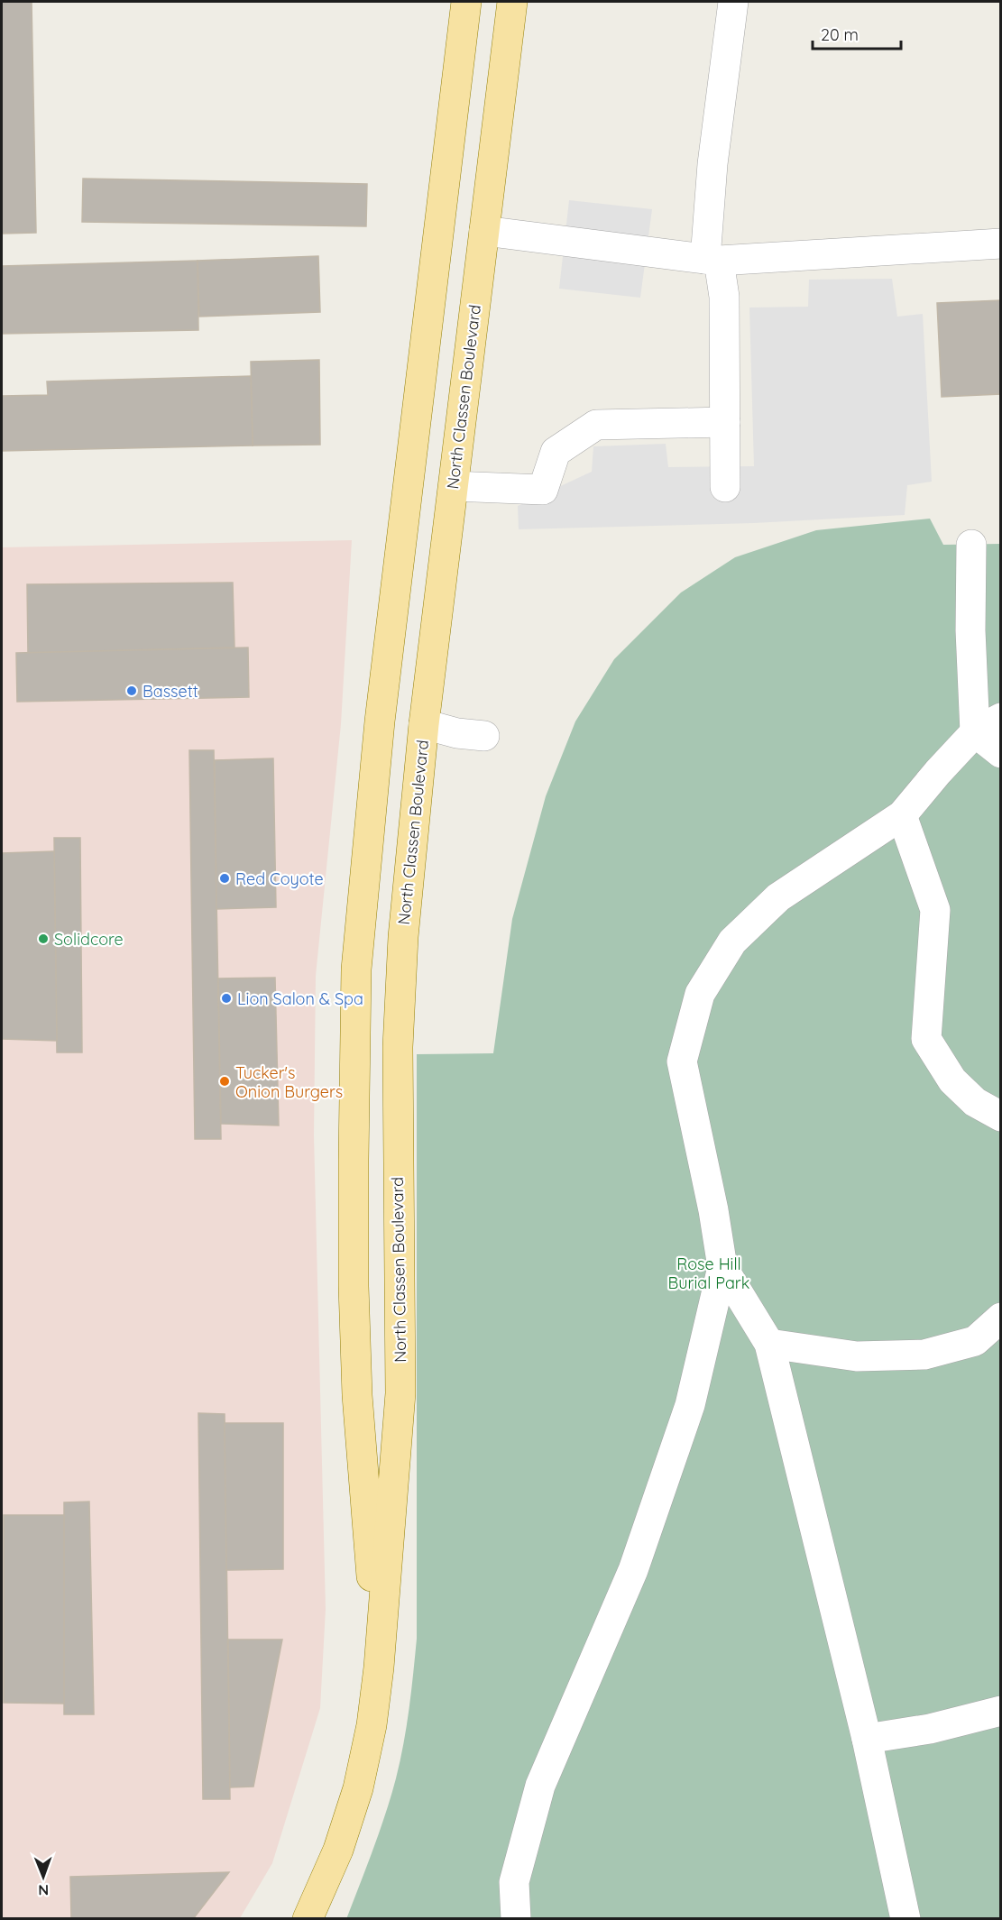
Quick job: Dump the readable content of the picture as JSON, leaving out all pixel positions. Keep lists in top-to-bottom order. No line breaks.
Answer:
{"streets":{"main road":["North Classen Boulevard"]},"parks":["Rose Hill Burial Park"],"places":["Bassett","Red Coyote","Solidcore","Lion Salon & Spa","Tucker's Onion Burgers"],"scale_bar":"20 m","north":"bottom"}
